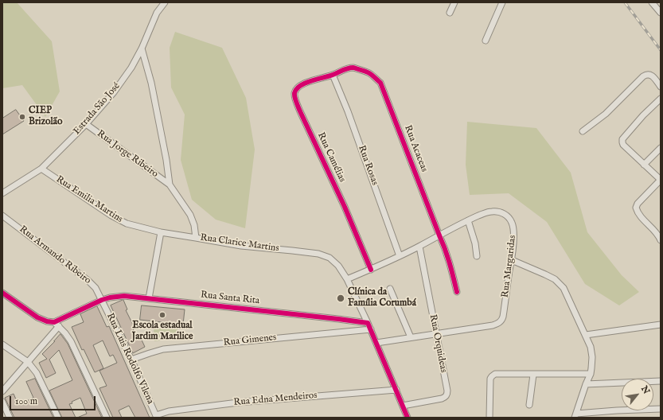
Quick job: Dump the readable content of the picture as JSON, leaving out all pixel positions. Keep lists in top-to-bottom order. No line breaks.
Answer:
{"streets":{"street":["Estrada São José","Rua Acaceas","Rua Jorge Ribeiro","Rua Camélias","Rua Rosas","Rua Emilia Martins","Rua Clarice Martins","Rua Armando Ribeiro","Rua Margaridas","Rua Santa Rita","Rua Gimenes","Rua Orquideas","Rua Luis Rodolfo Vilena","Rua Edna Mendeiros"]},"crossings":[["Estrada São José","Rua Jorge Ribeiro"],["Estrada São José","Rua Emilia Martins"],["Estrada São José","Rua Clarice Martins"],["Rua Acaceas","Rua Camélias"],["Rua Acaceas","Rua Rosas"],["Rua Acaceas","Rua Margaridas"],["Rua Jorge Ribeiro","Rua Clarice Martins"],["Rua Camélias","Rua Rosas"],["Rua Camélias","Rua Margaridas"],["Rua Rosas","Rua Margaridas"],["Rua Emilia Martins","Rua Clarice Martins"],["Rua Clarice Martins","Rua Margaridas"],["Rua Clarice Martins","Rua Santa Rita"],["Rua Armando Ribeiro","Rua Santa Rita"],["Rua Armando Ribeiro","Rua Luis Rodolfo Vilena"],["Rua Margaridas","Rua Orquideas"],["Rua Santa Rita","Rua Luis Rodolfo Vilena"],["Rua Gimenes","Rua Luis Rodolfo Vilena"],["Rua Luis Rodolfo Vilena","Rua Edna Mendeiros"]],"places":["CIEP Brizolão","Clínica da Família Corumbá","Escola estadual Jardim Marilice"],"scale_bar":"100 m","north":"top right"}
